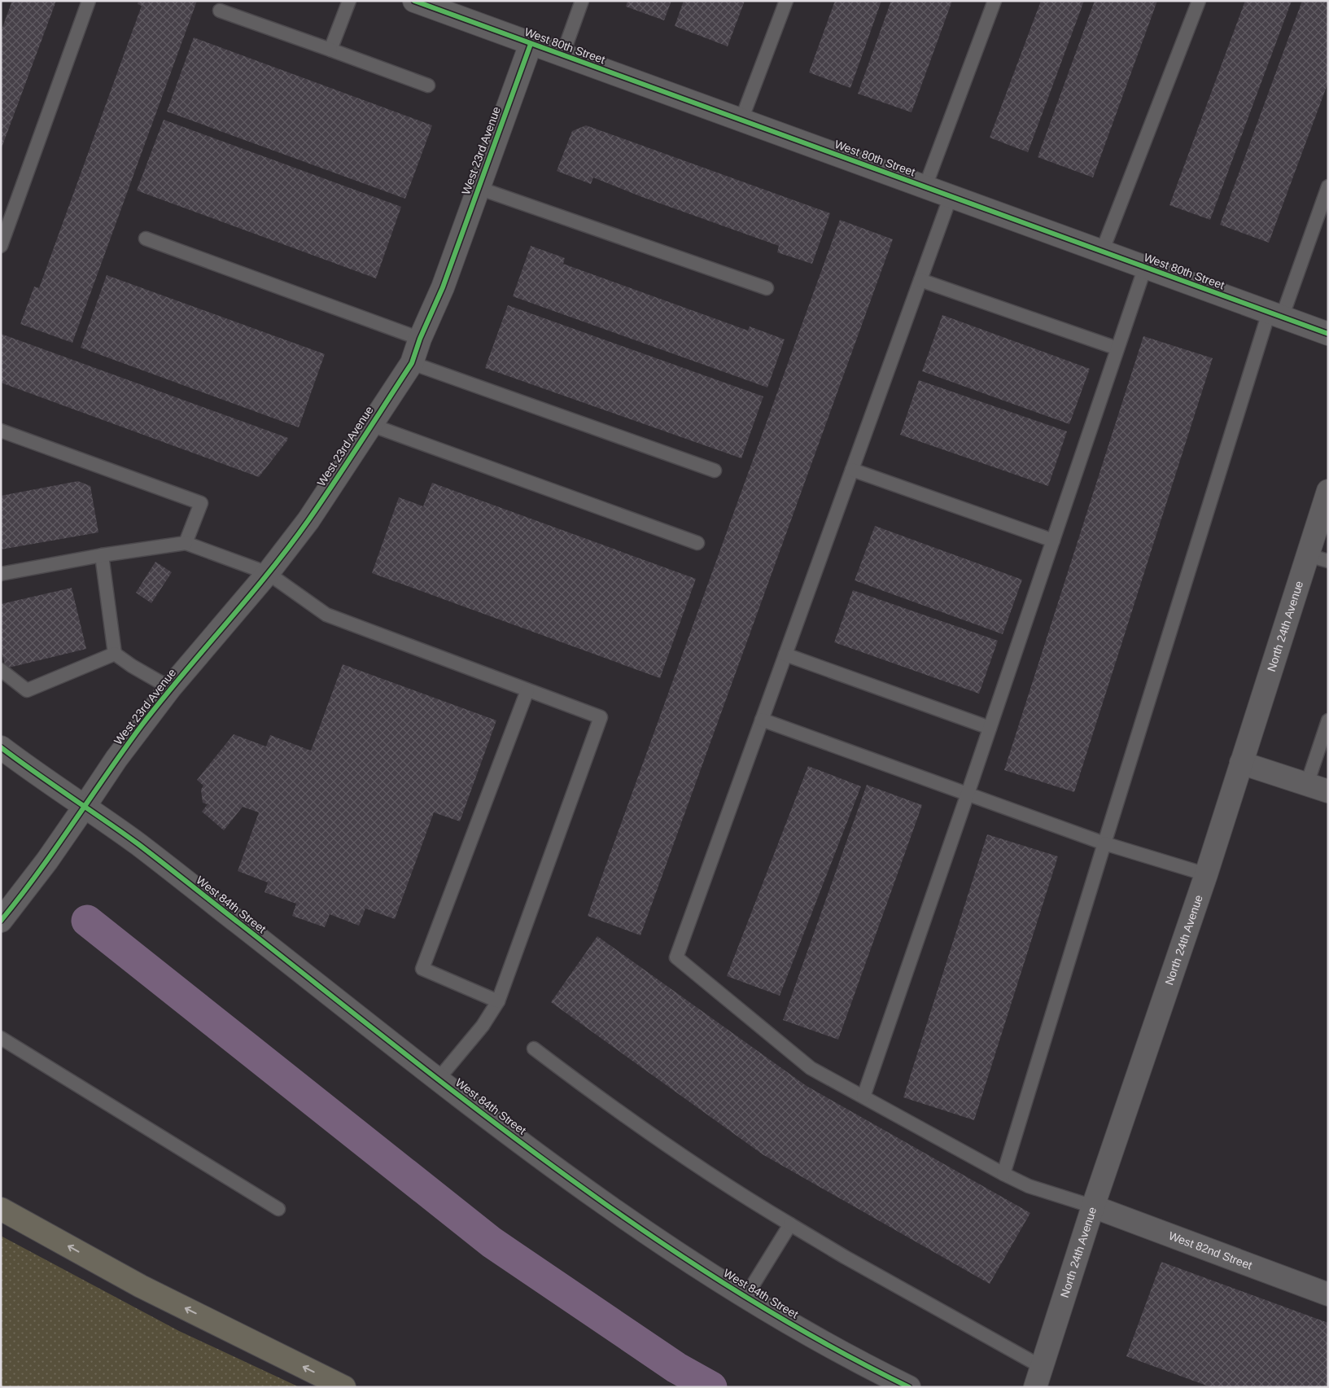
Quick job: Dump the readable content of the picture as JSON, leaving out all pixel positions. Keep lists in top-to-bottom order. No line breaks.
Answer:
{"streets":{"street":["West 80th Street","West 23rd Avenue","North 24th Avenue","West 84th Street","West 82nd Street"]},"crossings":[["West 80th Street","West 23rd Avenue"],["West 23rd Avenue","West 84th Street"],["North 24th Avenue","West 82nd Street"]]}
